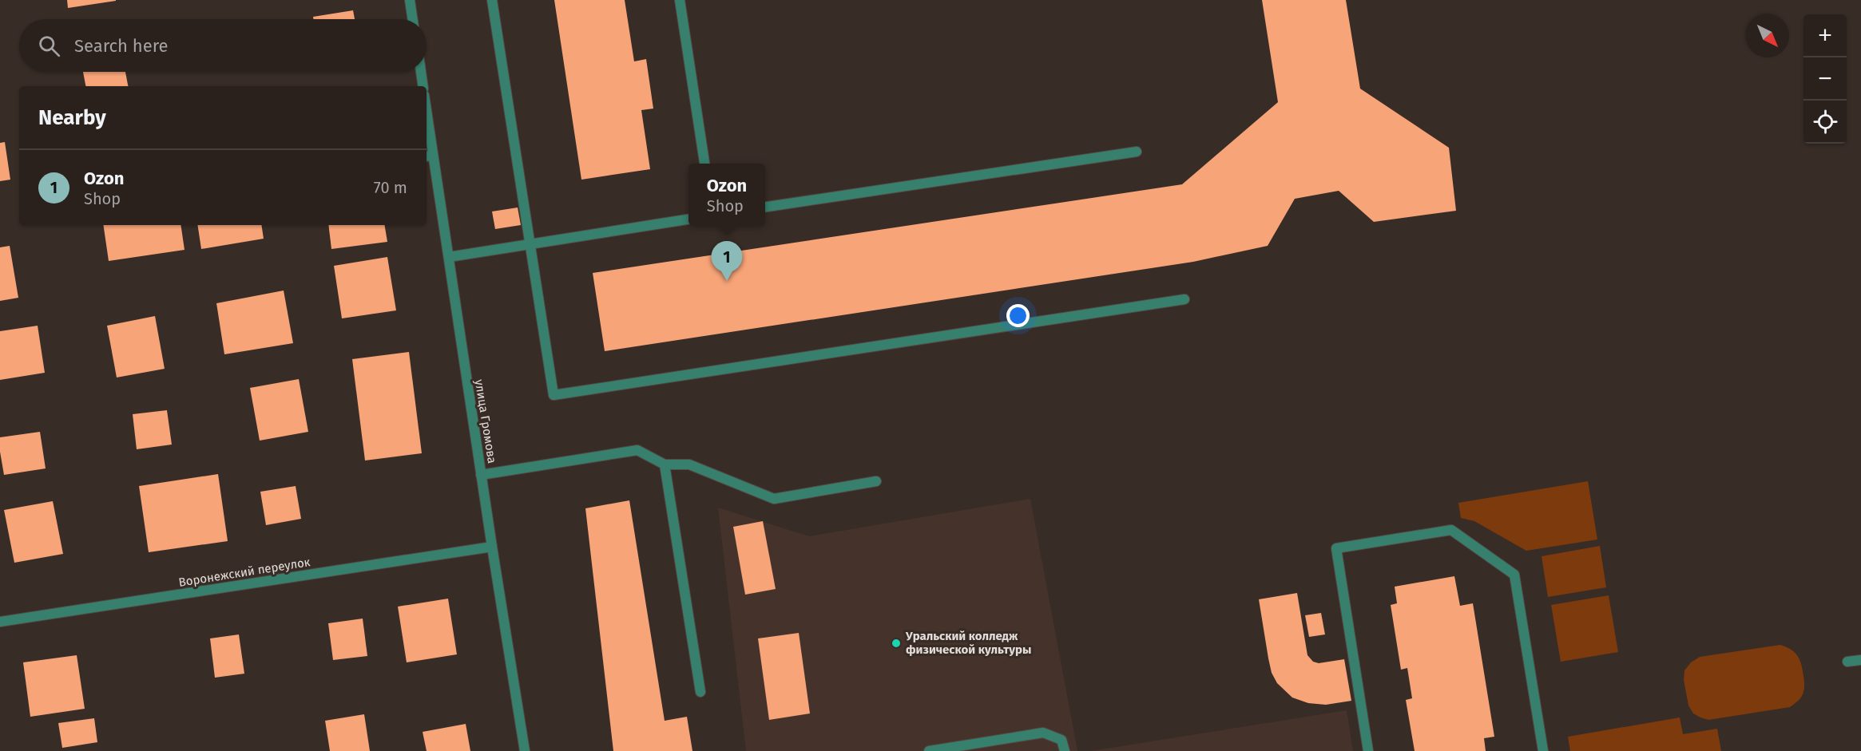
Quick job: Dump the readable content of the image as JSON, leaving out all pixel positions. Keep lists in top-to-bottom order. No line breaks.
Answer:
{"streets":{"street":["улица Громова","Воронежский переулок"]},"crossings":[["улица Громова","Воронежский переулок"]],"places":["Уральский колледж физической культуры"],"north":"bottom right","page":{"map_buttons":["+","−"],"search":"Search here","heading":"Nearby","list":[{"mark":"1","name":"Ozon","note":"Shop","value":"70 m"}],"popup":["Ozon","Shop"],"pins":"1"}}
